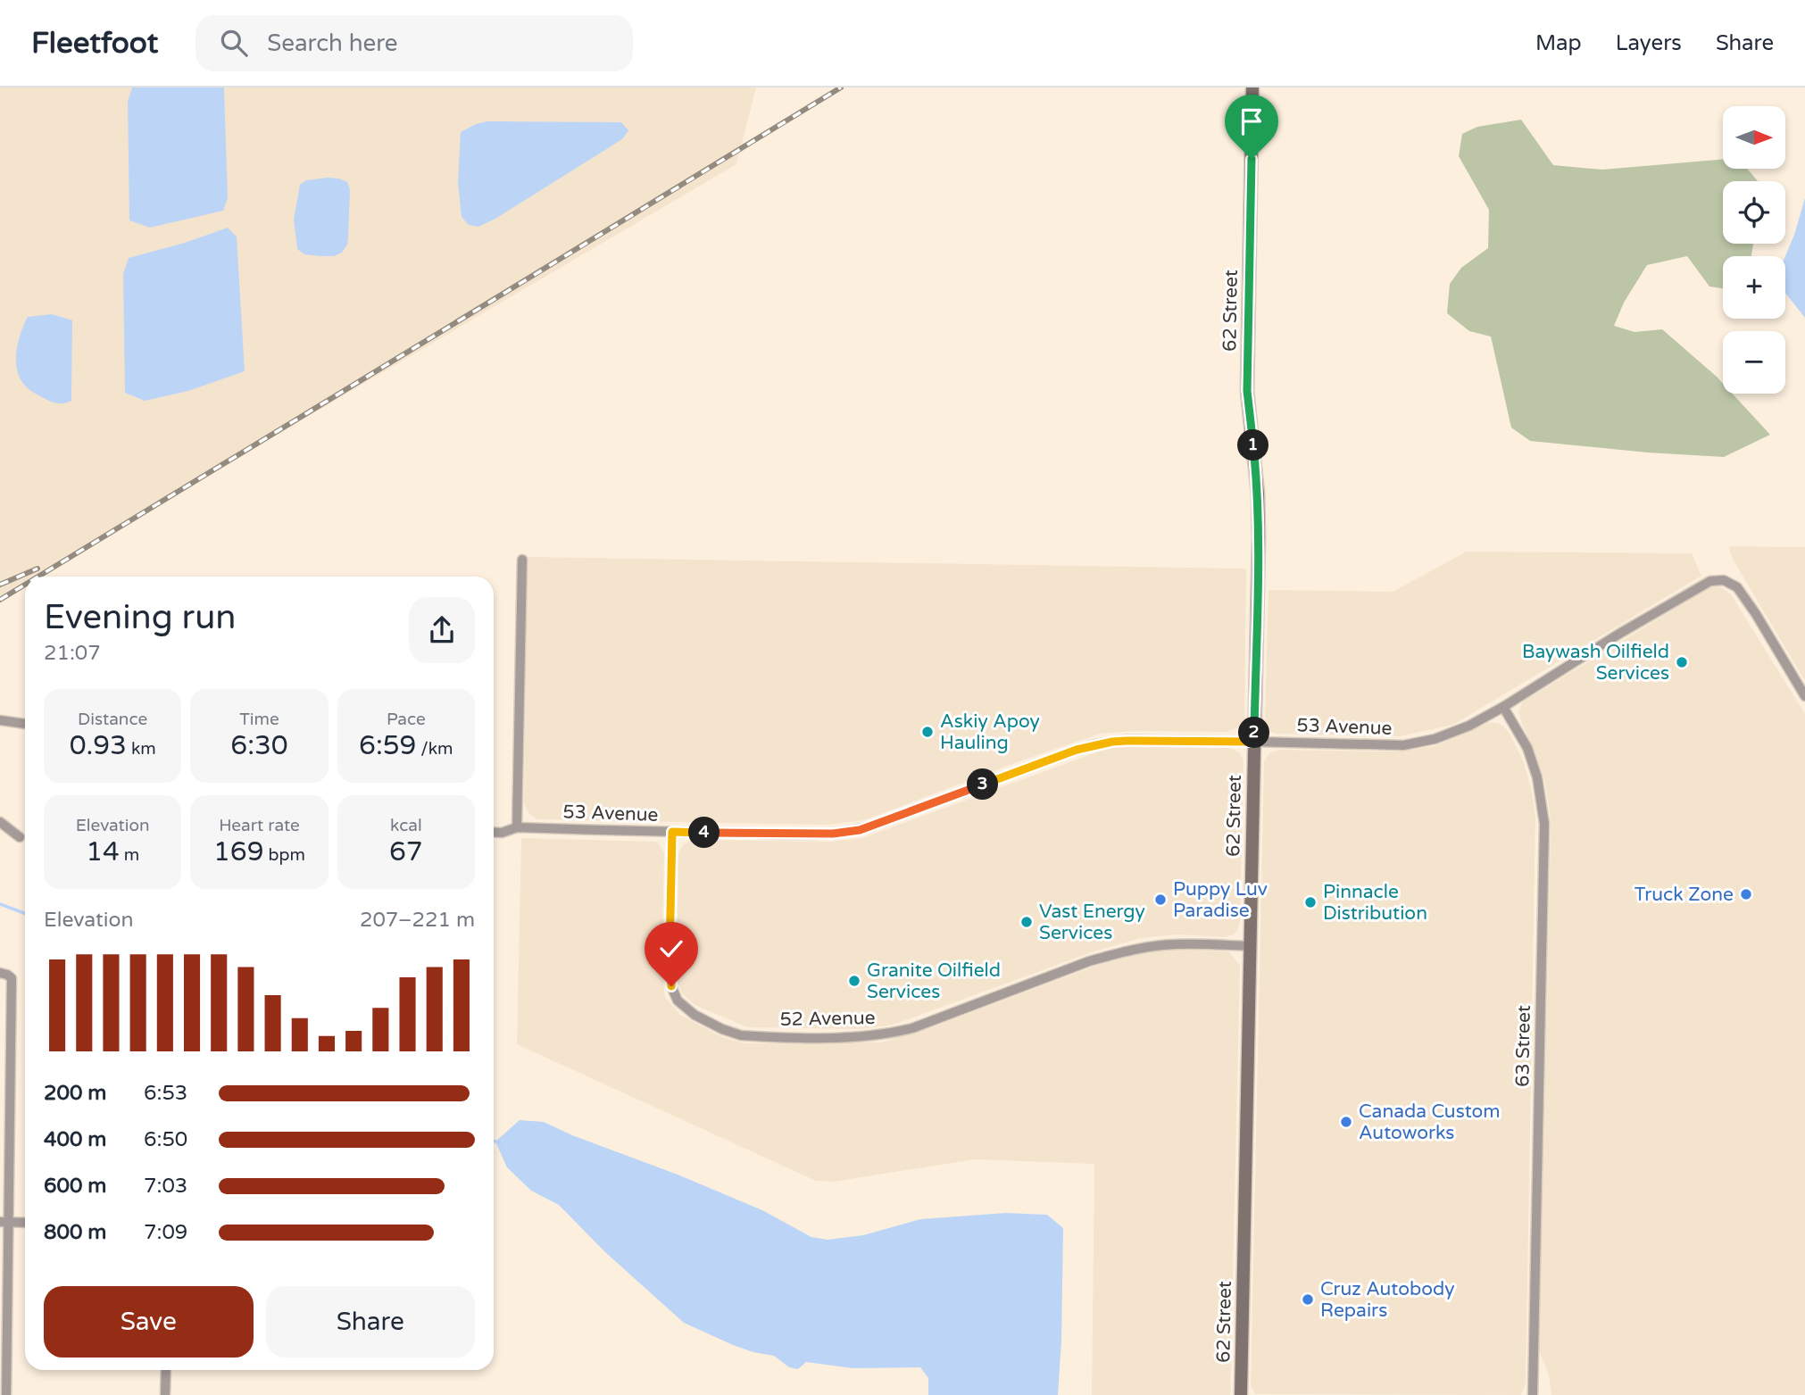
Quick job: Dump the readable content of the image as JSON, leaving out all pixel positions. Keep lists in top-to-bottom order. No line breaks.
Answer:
{"streets":{"main road":["62 Street"],"street":["53 Avenue","52 Avenue","63 Street"]},"crossings":[["62 Street","53 Avenue"],["62 Street","52 Avenue"],["53 Avenue","52 Avenue"],["53 Avenue","63 Street"]],"places":["Baywash Oilfield Services","Askiy Apoy Hauling","Truck Zone","Puppy Luv Paradise","Pinnacle Distribution","Vast Energy Services","Granite Oilfield Services","Canada Custom Autoworks","Cruz Autobody Repairs"],"north":"right","page":{"header":"Fleetfoot","search":"Search here","nav":["Map","Layers","Share"],"map_buttons":["+","−"],"pins":["1","2","3","4"],"heading":["Evening run","21:07"],"stats":[["Distance","0.93 km"],["Time","6:30"],["Pace","6:59 /km"],["Elevation","14 m"],["Heart rate","169 bpm"],["kcal","67"]],"chart":["Elevation","207–221 m"],"list":[{"name":"200 m","note":"6:53"},{"name":"400 m","note":"6:50"},{"name":"600 m","note":"7:03"},{"name":"800 m","note":"7:09"}],"buttons":["Save","Share"]}}
